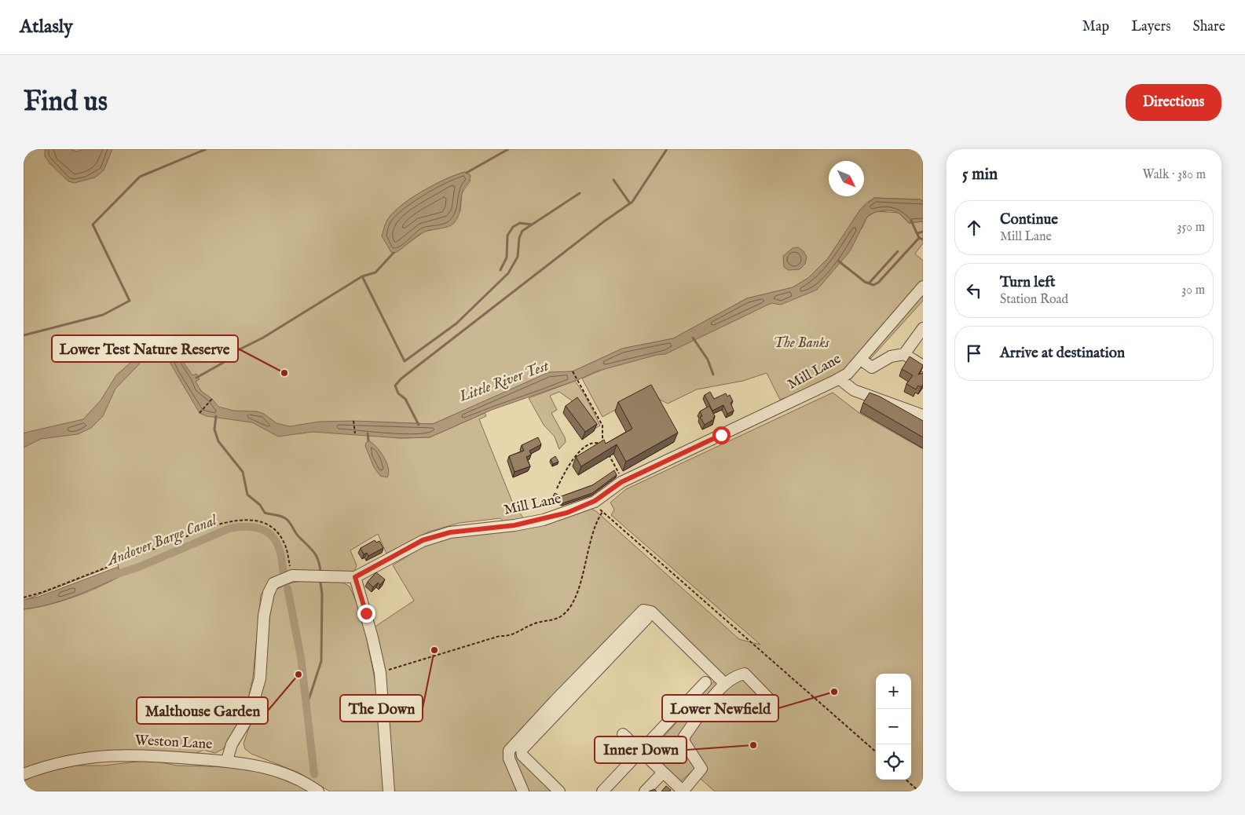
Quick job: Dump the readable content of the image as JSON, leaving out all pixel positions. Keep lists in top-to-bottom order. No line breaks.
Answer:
{"streets":{"street":["Mill Lane","Weston Lane"]},"water":["Little River Test","Andover Barge Canal"],"parks":["The Banks"],"places":["Lower Test Nature Reserve","The Down","Malthouse Garden","Lower Newfield","Inner Down"],"north":"bottom right","page":{"header":"Atlasly","nav":["Map","Layers","Share"],"buttons":"Directions","title":"Find us","heading":["5 min","Walk · 380 m"],"list":[["Continue","Mill Lane","350 m"],["Turn left","Station Road","30 m"],"Arrive at destination"],"map_buttons":["+","−"]}}
